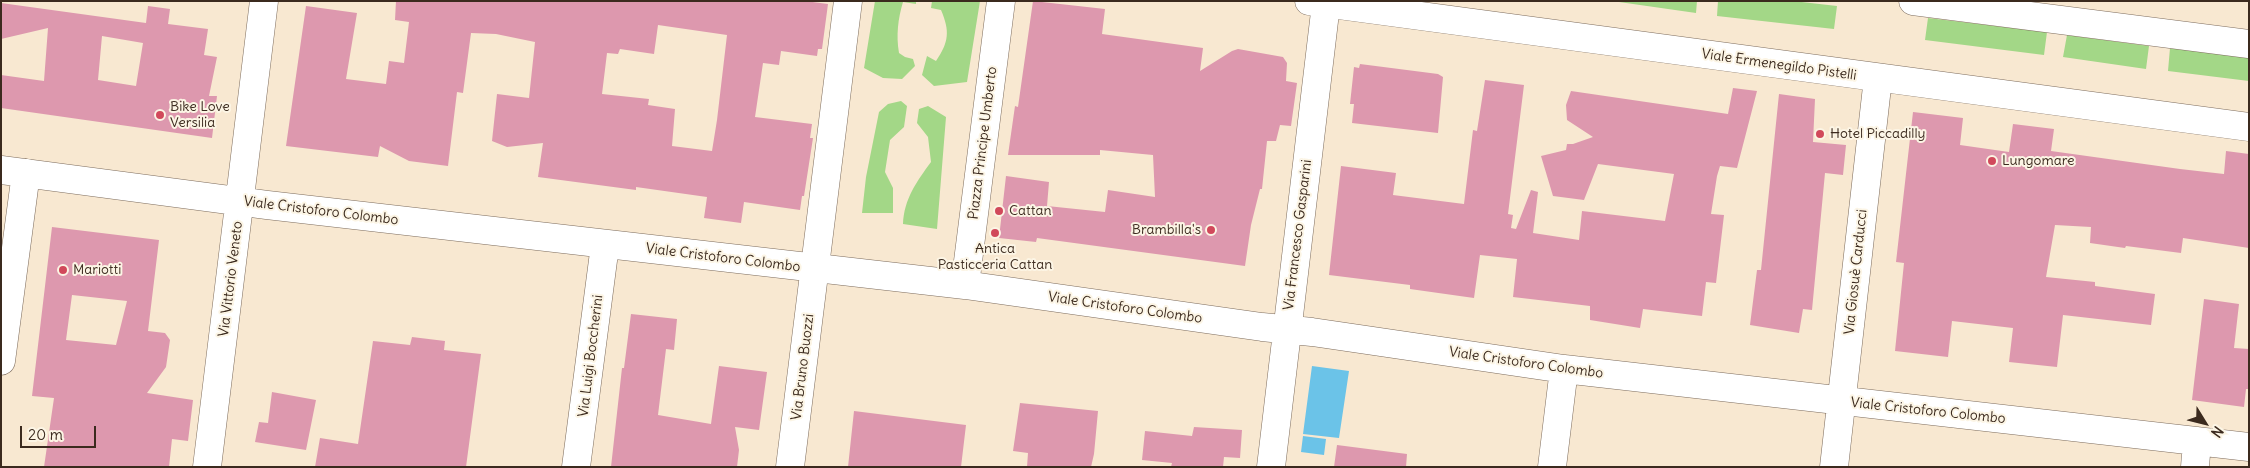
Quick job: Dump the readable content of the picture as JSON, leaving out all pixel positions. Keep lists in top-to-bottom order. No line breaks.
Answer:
{"streets":{"street":["Viale Ermenegildo Pistelli","Piazza Principe Umberto","Viale Cristoforo Colombo","Via Francesco Gasparini","Via Giosuè Carducci","Via Vittorio Veneto","Via Luigi Boccherini","Via Bruno Buozzi"]},"crossings":[["Viale Ermenegildo Pistelli","Via Francesco Gasparini"],["Viale Ermenegildo Pistelli","Via Giosuè Carducci"],["Piazza Principe Umberto","Viale Cristoforo Colombo"],["Viale Cristoforo Colombo","Via Francesco Gasparini"],["Viale Cristoforo Colombo","Via Giosuè Carducci"],["Viale Cristoforo Colombo","Via Vittorio Veneto"],["Viale Cristoforo Colombo","Via Luigi Boccherini"],["Viale Cristoforo Colombo","Via Bruno Buozzi"]],"places":["Bike Love Versilia","Hotel Piccadilly","Lungomare","Cattan","Brambilla's","Antica Pasticceria Cattan","Mariotti"],"scale_bar":"20 m","north":"bottom right"}
